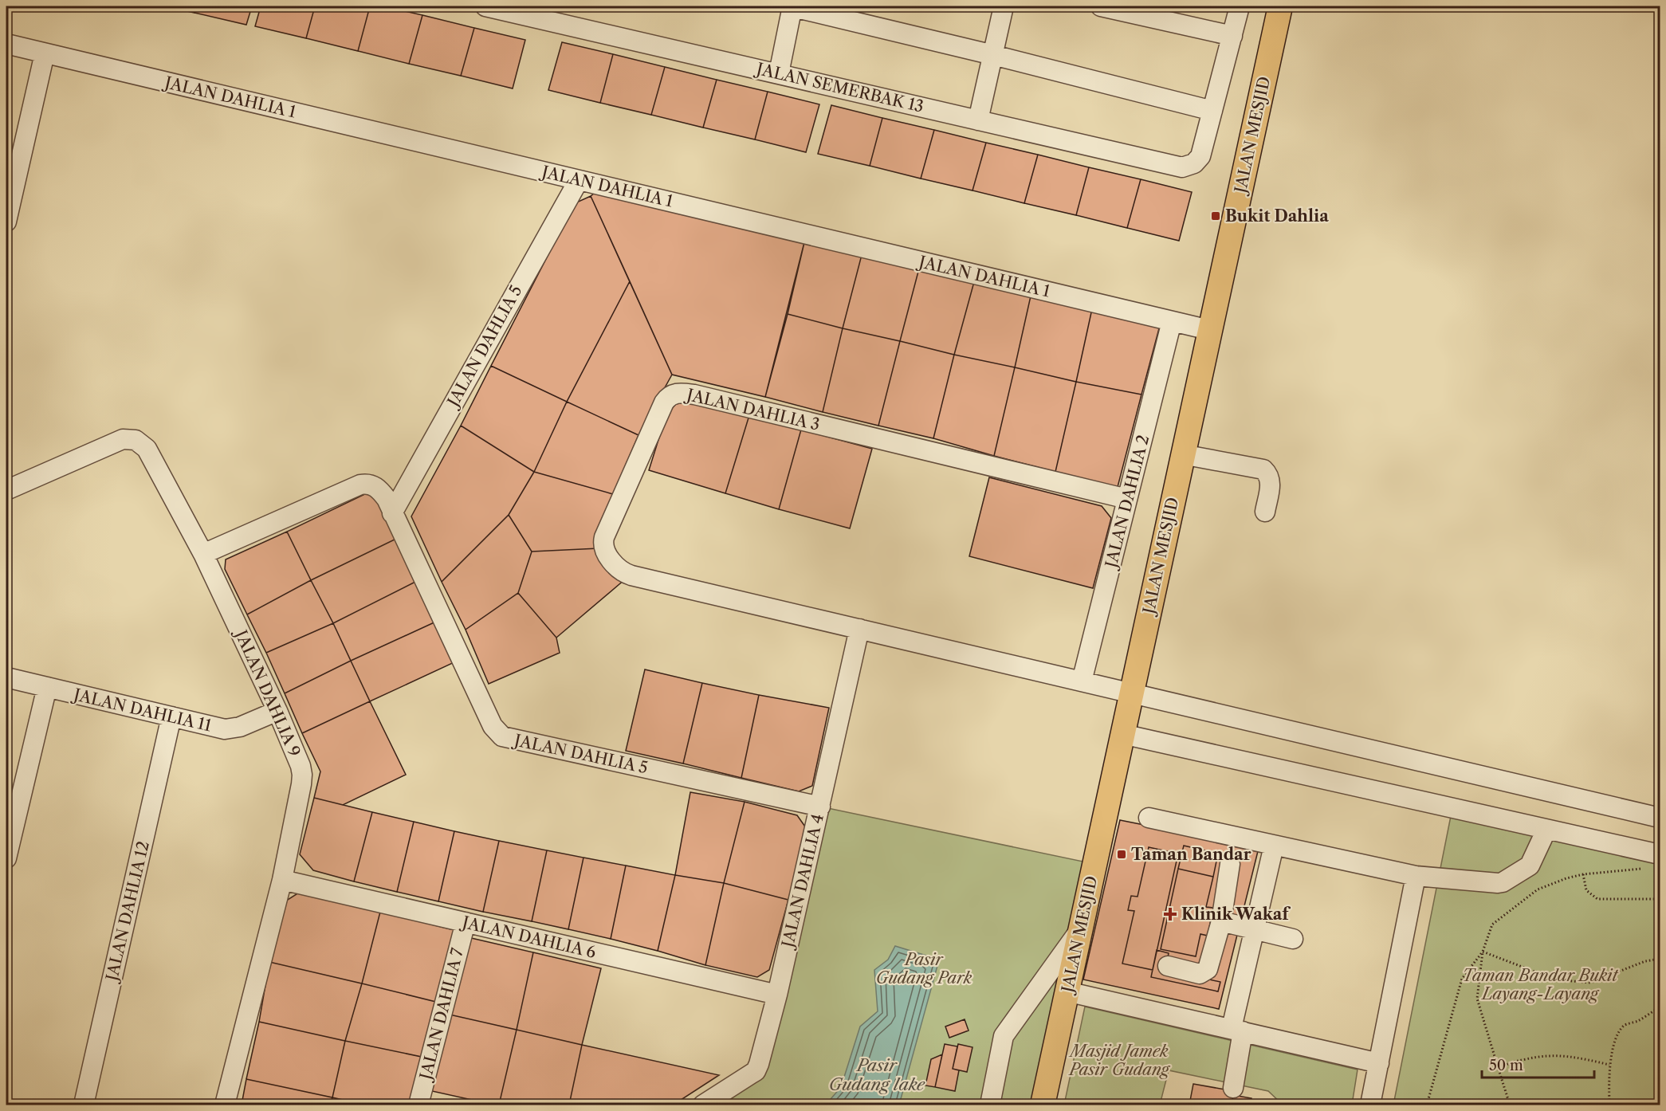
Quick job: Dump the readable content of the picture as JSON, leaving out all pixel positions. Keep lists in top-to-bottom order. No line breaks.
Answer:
{"streets":{"main road":["JALAN MESJID"],"street":["JALAN SEMERBAK 13","JALAN DAHLIA 1","JALAN DAHLIA 5","JALAN DAHLIA 3","JALAN DAHLIA 2","JALAN DAHLIA 9","JALAN DAHLIA 11","JALAN DAHLIA 4","JALAN DAHLIA 12","JALAN DAHLIA 6","JALAN DAHLIA 7"]},"crossings":[["JALAN DAHLIA 1","JALAN MESJID"],["JALAN DAHLIA 1","JALAN DAHLIA 5"],["JALAN DAHLIA 1","JALAN DAHLIA 2"],["JALAN MESJID","JALAN DAHLIA 3"],["JALAN DAHLIA 5","JALAN DAHLIA 9"],["JALAN DAHLIA 5","JALAN DAHLIA 4"],["JALAN DAHLIA 3","JALAN DAHLIA 2"],["JALAN DAHLIA 3","JALAN DAHLIA 4"],["JALAN DAHLIA 9","JALAN DAHLIA 11"],["JALAN DAHLIA 9","JALAN DAHLIA 6"],["JALAN DAHLIA 11","JALAN DAHLIA 12"],["JALAN DAHLIA 4","JALAN DAHLIA 6"],["JALAN DAHLIA 6","JALAN DAHLIA 7"]],"water":["Pasir Gudang lake"],"parks":["Pasir Gudang Park","Taman Bandar Bukit Layang-Layang","Masjid Jamek Pasir Gudang"],"places":{"transit":["Bukit Dahlia","Taman Bandar"],"health":["Klinik Wakaf"]},"scale_bar":"50 m"}
